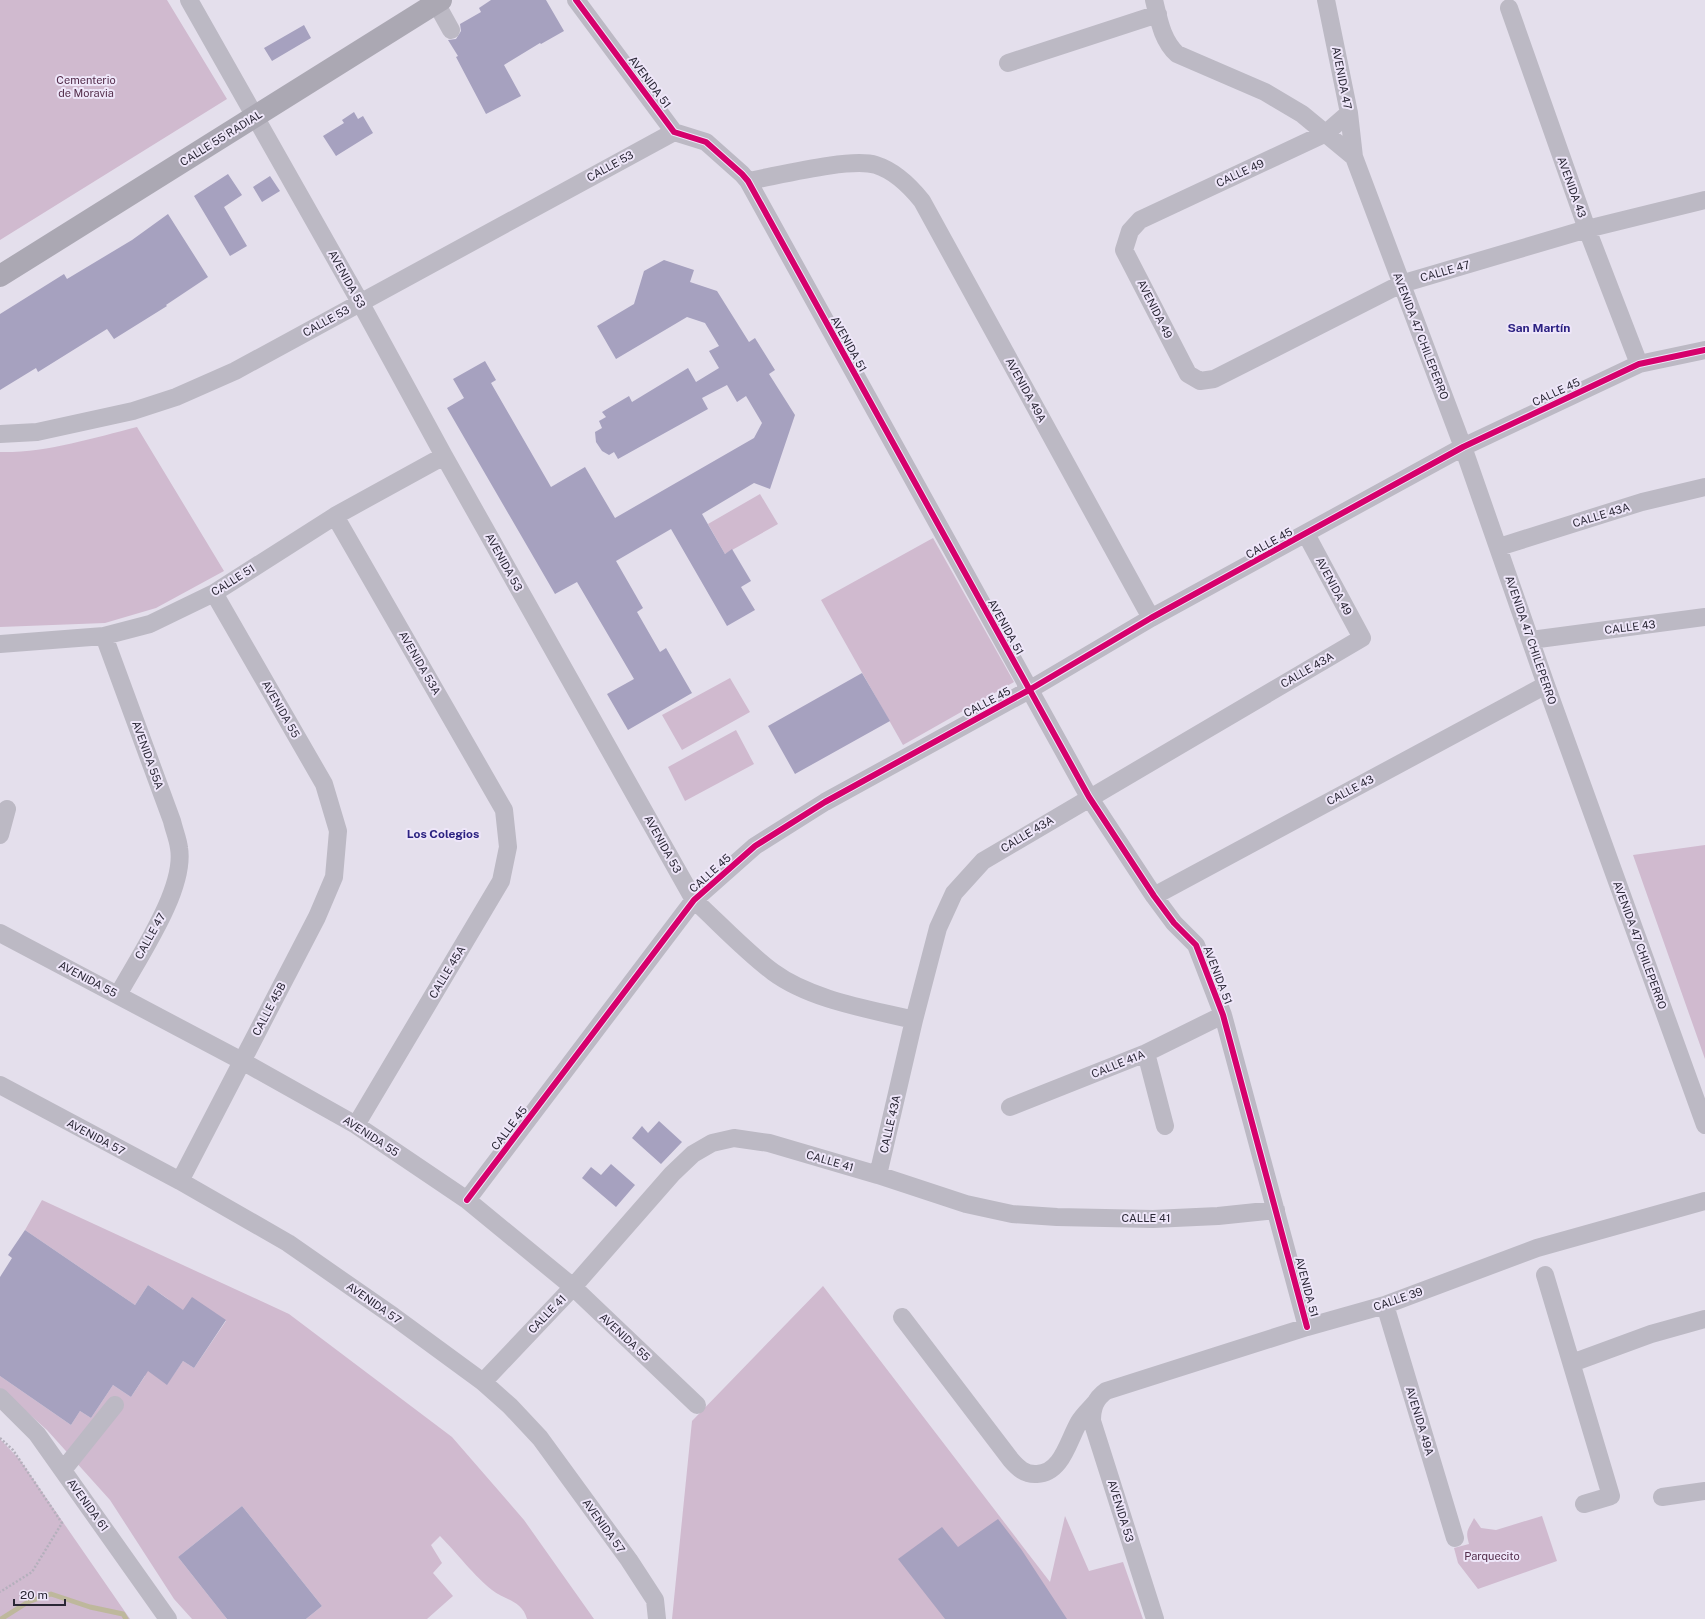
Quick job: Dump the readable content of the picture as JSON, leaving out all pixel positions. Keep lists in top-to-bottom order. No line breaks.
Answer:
{"streets":{"main road":["CALLE 55 RADIAL"],"street":["AVENIDA 47","AVENIDA 51","CALLE 53","CALLE 49","AVENIDA 43","CALLE 47","AVENIDA 53","AVENIDA 49","AVENIDA 47 CHILEPERRO","AVENIDA 49A","CALLE 45","CALLE 43A","CALLE 51","CALLE 43","AVENIDA 53A","AVENIDA 55","AVENIDA 55A","CALLE 45A","CALLE 45B","CALLE 41A","AVENIDA 57","CALLE 41","CALLE 39","AVENIDA 61"]},"crossings":[["AVENIDA 47","CALLE 49"],["AVENIDA 47","AVENIDA 47 CHILEPERRO"],["AVENIDA 51","CALLE 53"],["AVENIDA 51","AVENIDA 49A"],["AVENIDA 51","CALLE 45"],["AVENIDA 51","CALLE 43A"],["AVENIDA 51","CALLE 43"],["AVENIDA 51","CALLE 41A"],["AVENIDA 51","CALLE 41"],["AVENIDA 51","CALLE 39"],["CALLE 55 RADIAL","AVENIDA 53"],["CALLE 53","AVENIDA 53"],["CALLE 49","AVENIDA 49"],["AVENIDA 43","CALLE 47"],["AVENIDA 43","CALLE 45"],["CALLE 47","AVENIDA 49"],["CALLE 47","AVENIDA 47 CHILEPERRO"],["CALLE 47","AVENIDA 55"],["CALLE 47","AVENIDA 55A"],["AVENIDA 53","CALLE 45"],["AVENIDA 53","CALLE 43A"],["AVENIDA 53","CALLE 51"],["AVENIDA 53","CALLE 39"],["AVENIDA 49","CALLE 45"],["AVENIDA 49","CALLE 43A"],["AVENIDA 47 CHILEPERRO","CALLE 45"],["AVENIDA 47 CHILEPERRO","CALLE 43A"],["AVENIDA 47 CHILEPERRO","CALLE 43"],["AVENIDA 49A","CALLE 45"],["AVENIDA 49A","CALLE 39"],["CALLE 45","AVENIDA 55"],["CALLE 43A","CALLE 41"],["CALLE 51","AVENIDA 53A"],["CALLE 51","AVENIDA 55"],["CALLE 51","AVENIDA 55A"],["AVENIDA 53A","CALLE 45A"],["AVENIDA 55","CALLE 45A"],["AVENIDA 55","CALLE 45B"],["AVENIDA 55","CALLE 41"],["CALLE 45B","AVENIDA 57"],["AVENIDA 57","CALLE 41"]],"districts":["San Martín","Los Colegios"],"parks":["Cementerio de Moravia","Parquecito"],"scale_bar":"20 m"}
